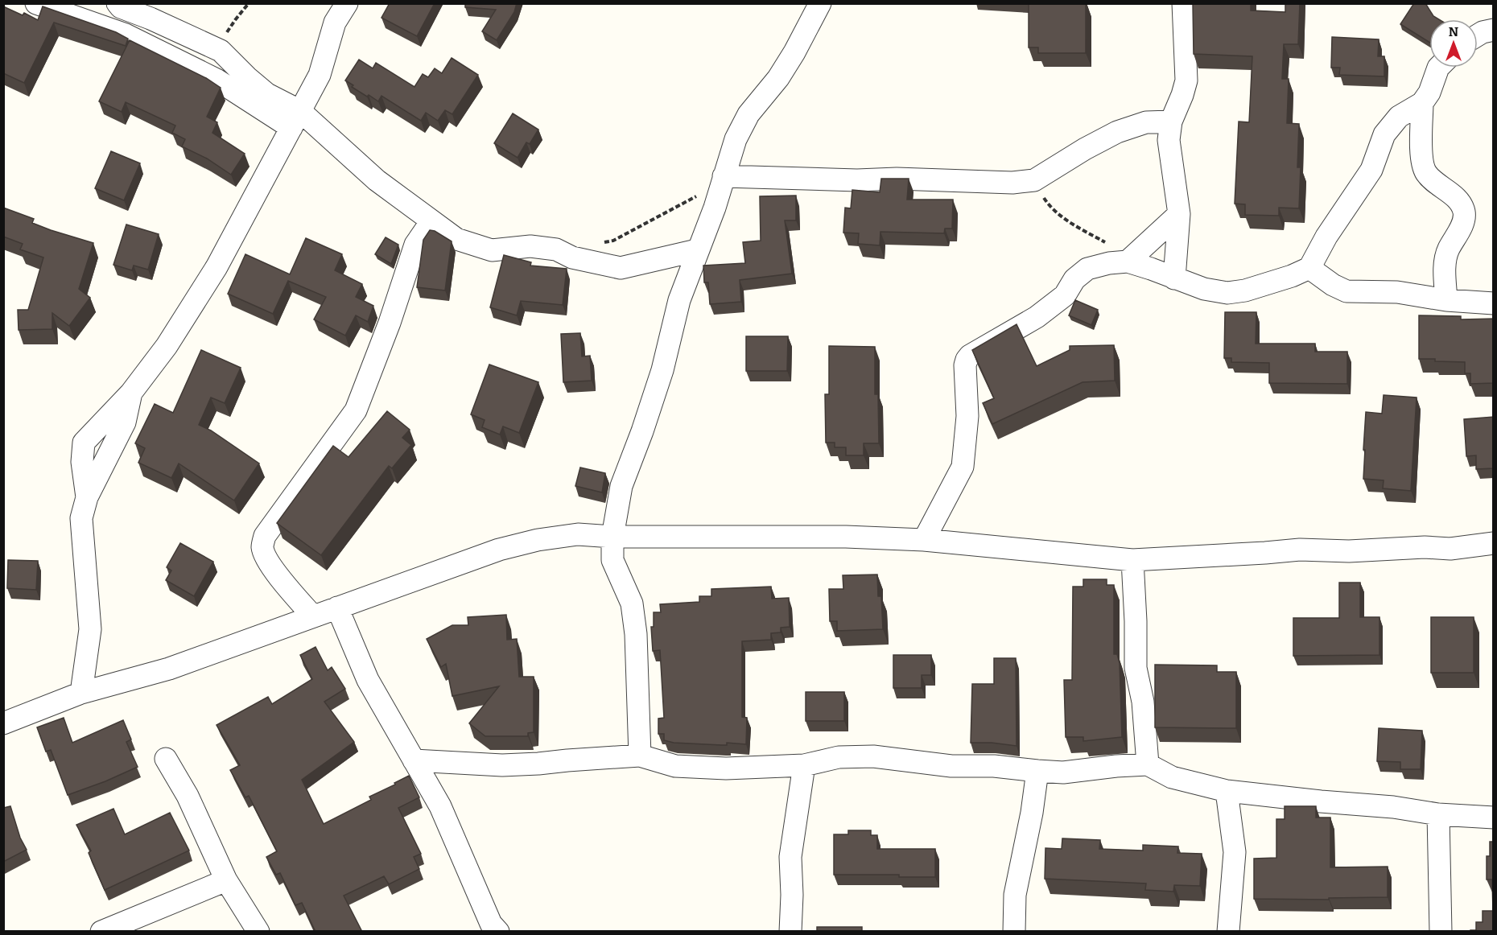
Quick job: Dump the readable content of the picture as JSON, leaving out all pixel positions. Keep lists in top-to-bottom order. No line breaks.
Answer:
{"north":"top"}
